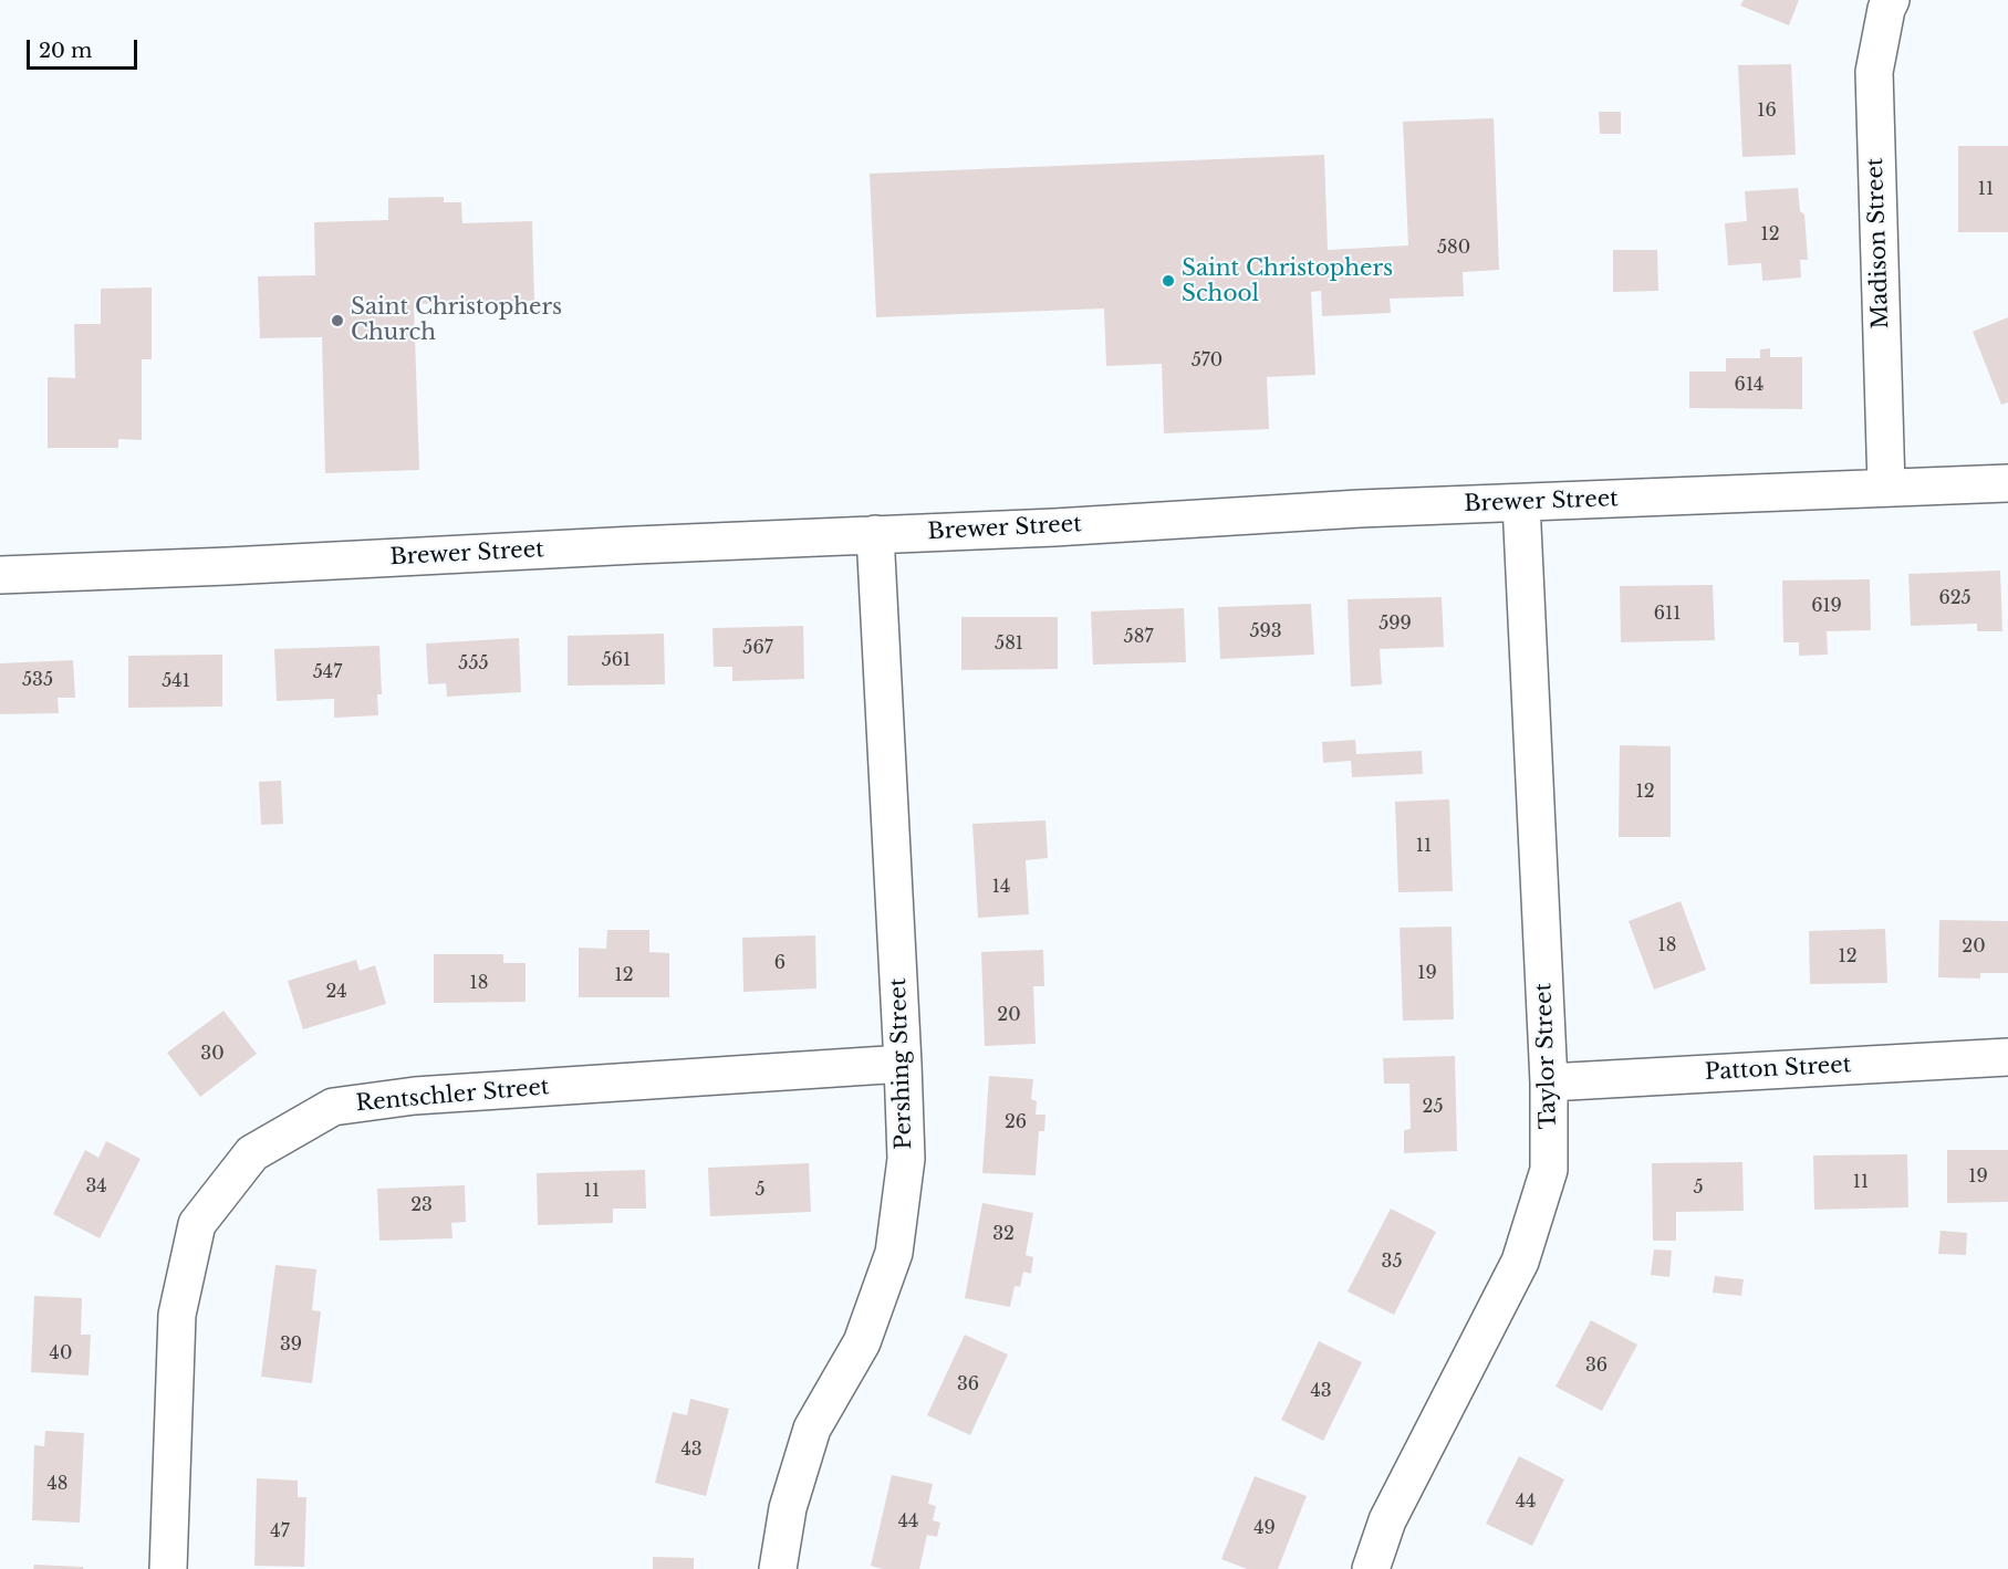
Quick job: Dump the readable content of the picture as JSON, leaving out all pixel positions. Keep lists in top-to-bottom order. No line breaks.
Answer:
{"streets":{"street":["Madison Street","Brewer Street","Taylor Street","Pershing Street","Patton Street","Rentschler Street"]},"crossings":[["Madison Street","Brewer Street"],["Brewer Street","Taylor Street"],["Brewer Street","Pershing Street"],["Taylor Street","Patton Street"],["Pershing Street","Rentschler Street"]],"places":["Saint Christophers School","Saint Christophers Church"],"house_numbers":["16","11","12","580","570","614","625","619","611","599","593","587","581","567","561","555","547","535","541","12","11","14","18","20","12","6","19","12","18","24","20","30","25","26","19","11","34","5","5","11","23","32","35","39","40","36","36","43","43","48","44","44","49","47"],"scale_bar":"20 m"}
